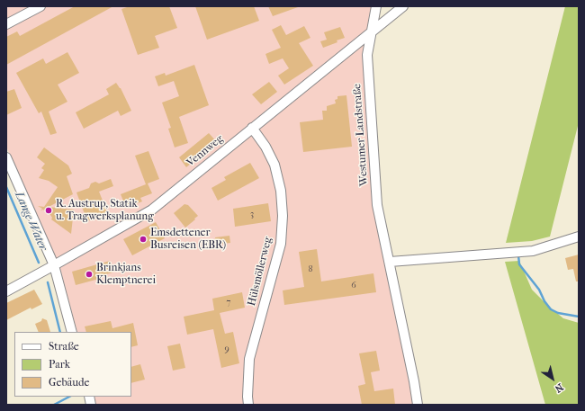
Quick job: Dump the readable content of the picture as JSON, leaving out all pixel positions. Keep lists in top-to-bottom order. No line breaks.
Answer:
{"streets":{"street":["Westumer Landstraße","Vennweg","Hülsmöllerweg"]},"crossings":[["Westumer Landstraße","Vennweg"],["Vennweg","Hülsmöllerweg"]],"water":["Lange Water"],"places":["R. Austrup, Statik u. Tragwerksplanung","Emsdettener Busreisen (EBR)","Brinkjans Klemptnerei"],"house_numbers":["3","8","6","7","9"],"legend":["Straße","Park","Gebäude"],"north":"bottom right"}
